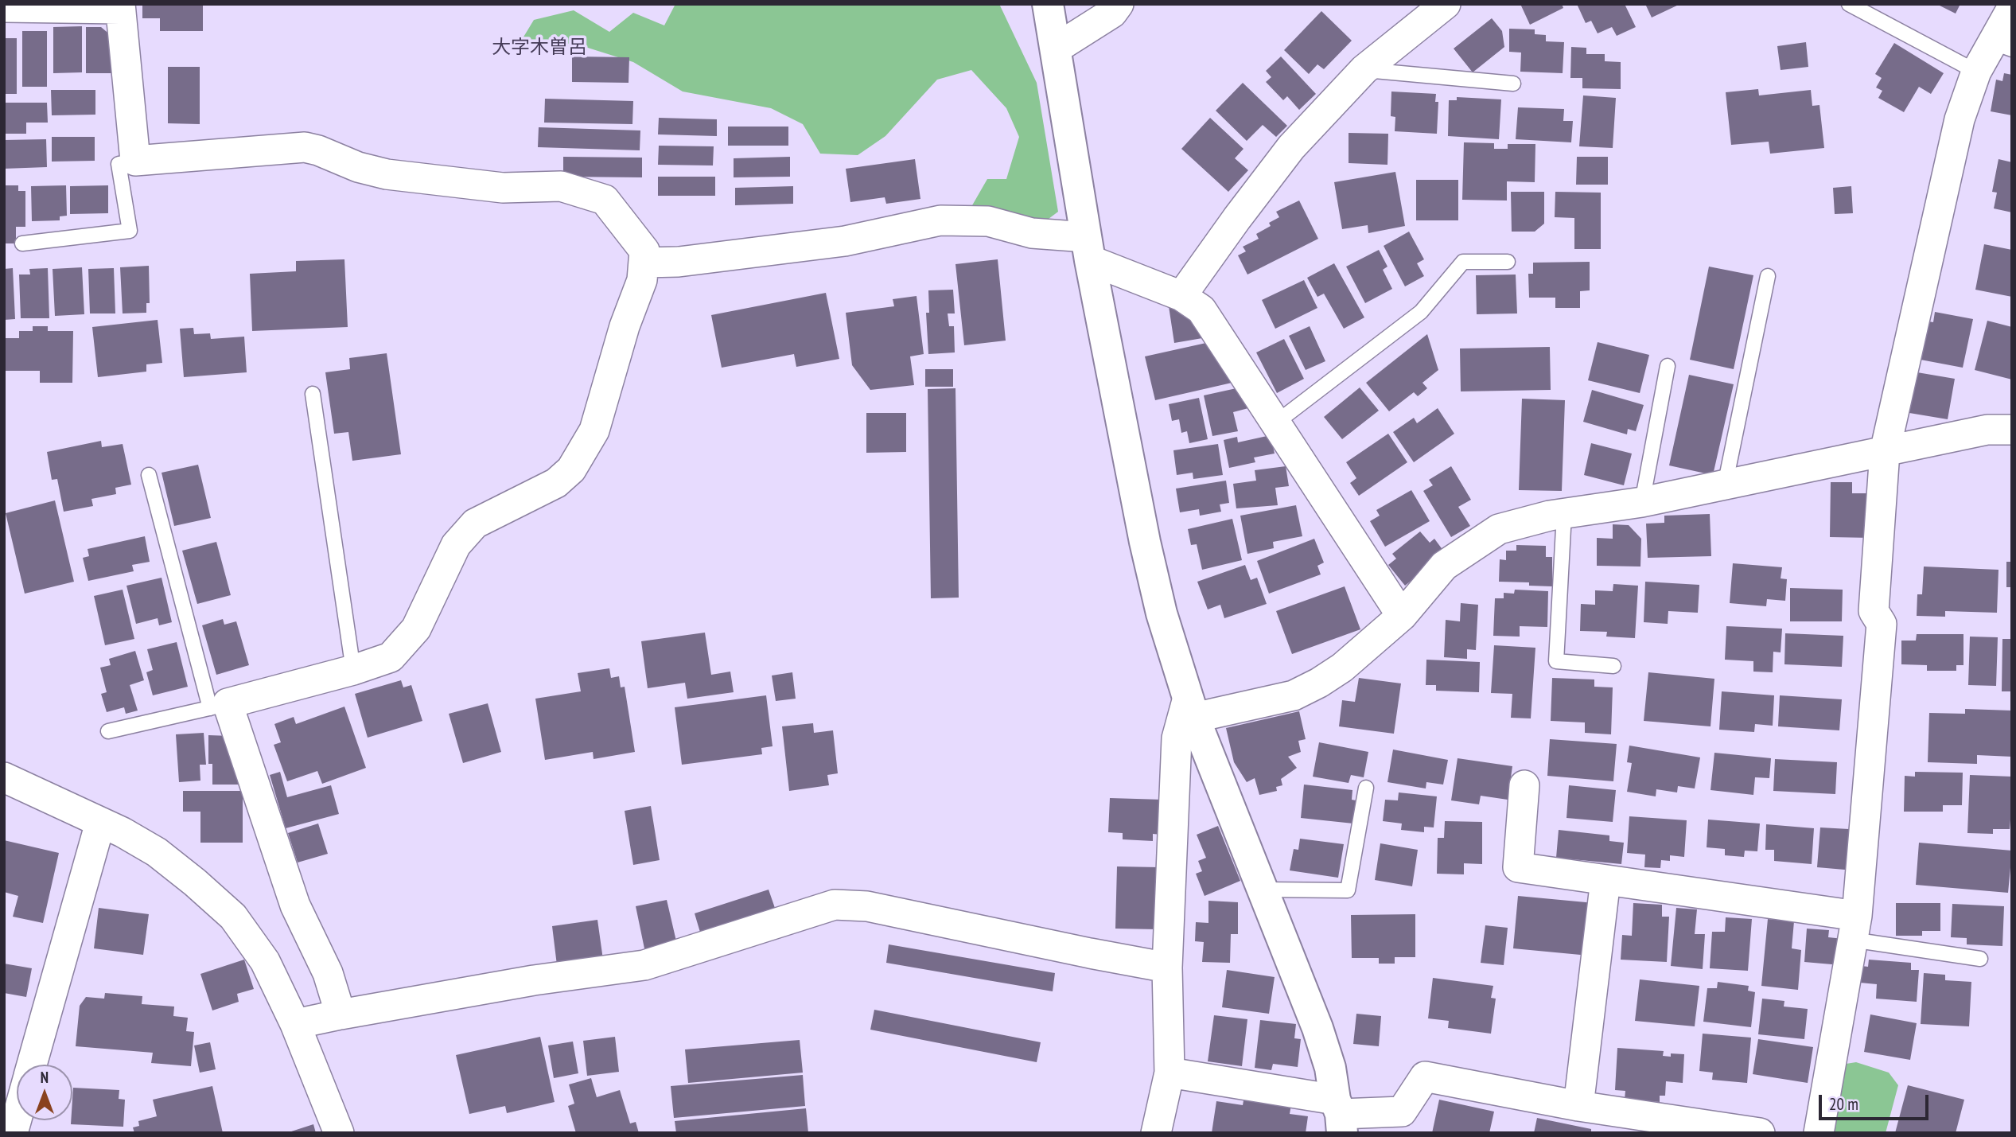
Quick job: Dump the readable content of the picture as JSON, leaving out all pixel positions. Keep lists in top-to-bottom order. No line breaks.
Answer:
{"districts":["大字木曽呂"],"scale_bar":"20 m","north":"top"}
